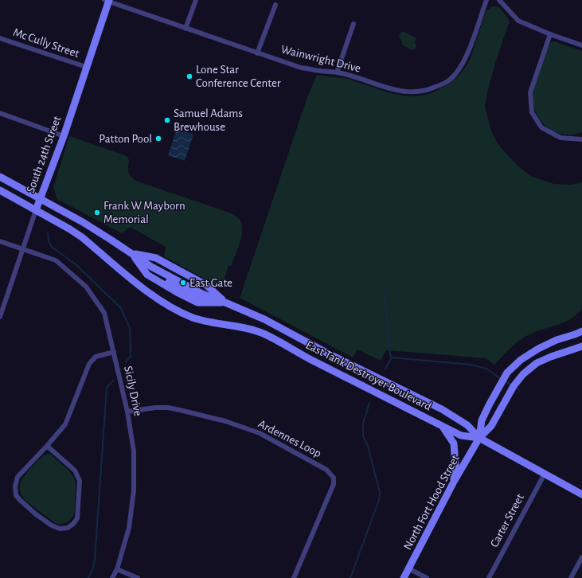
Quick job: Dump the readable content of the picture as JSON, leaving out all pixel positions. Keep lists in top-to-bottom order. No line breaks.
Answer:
{"streets":{"street":["Mc Cully Street","Wainwright Drive","South 24th Street","East Tank Destroyer Boulevard","Sicily Drive","Ardennes Loop","North Fort Hood Street","Carter Street"]},"crossings":[["Mc Cully Street","South 24th Street"],["Wainwright Drive","South 24th Street"],["South 24th Street","East Tank Destroyer Boulevard"],["South 24th Street","Sicily Drive"],["East Tank Destroyer Boulevard","North Fort Hood Street"],["Sicily Drive","Ardennes Loop"]],"places":["Lone Star Conference Center","Samuel Adams Brewhouse","Patton Pool","Frank W Mayborn Memorial","East Gate"]}
